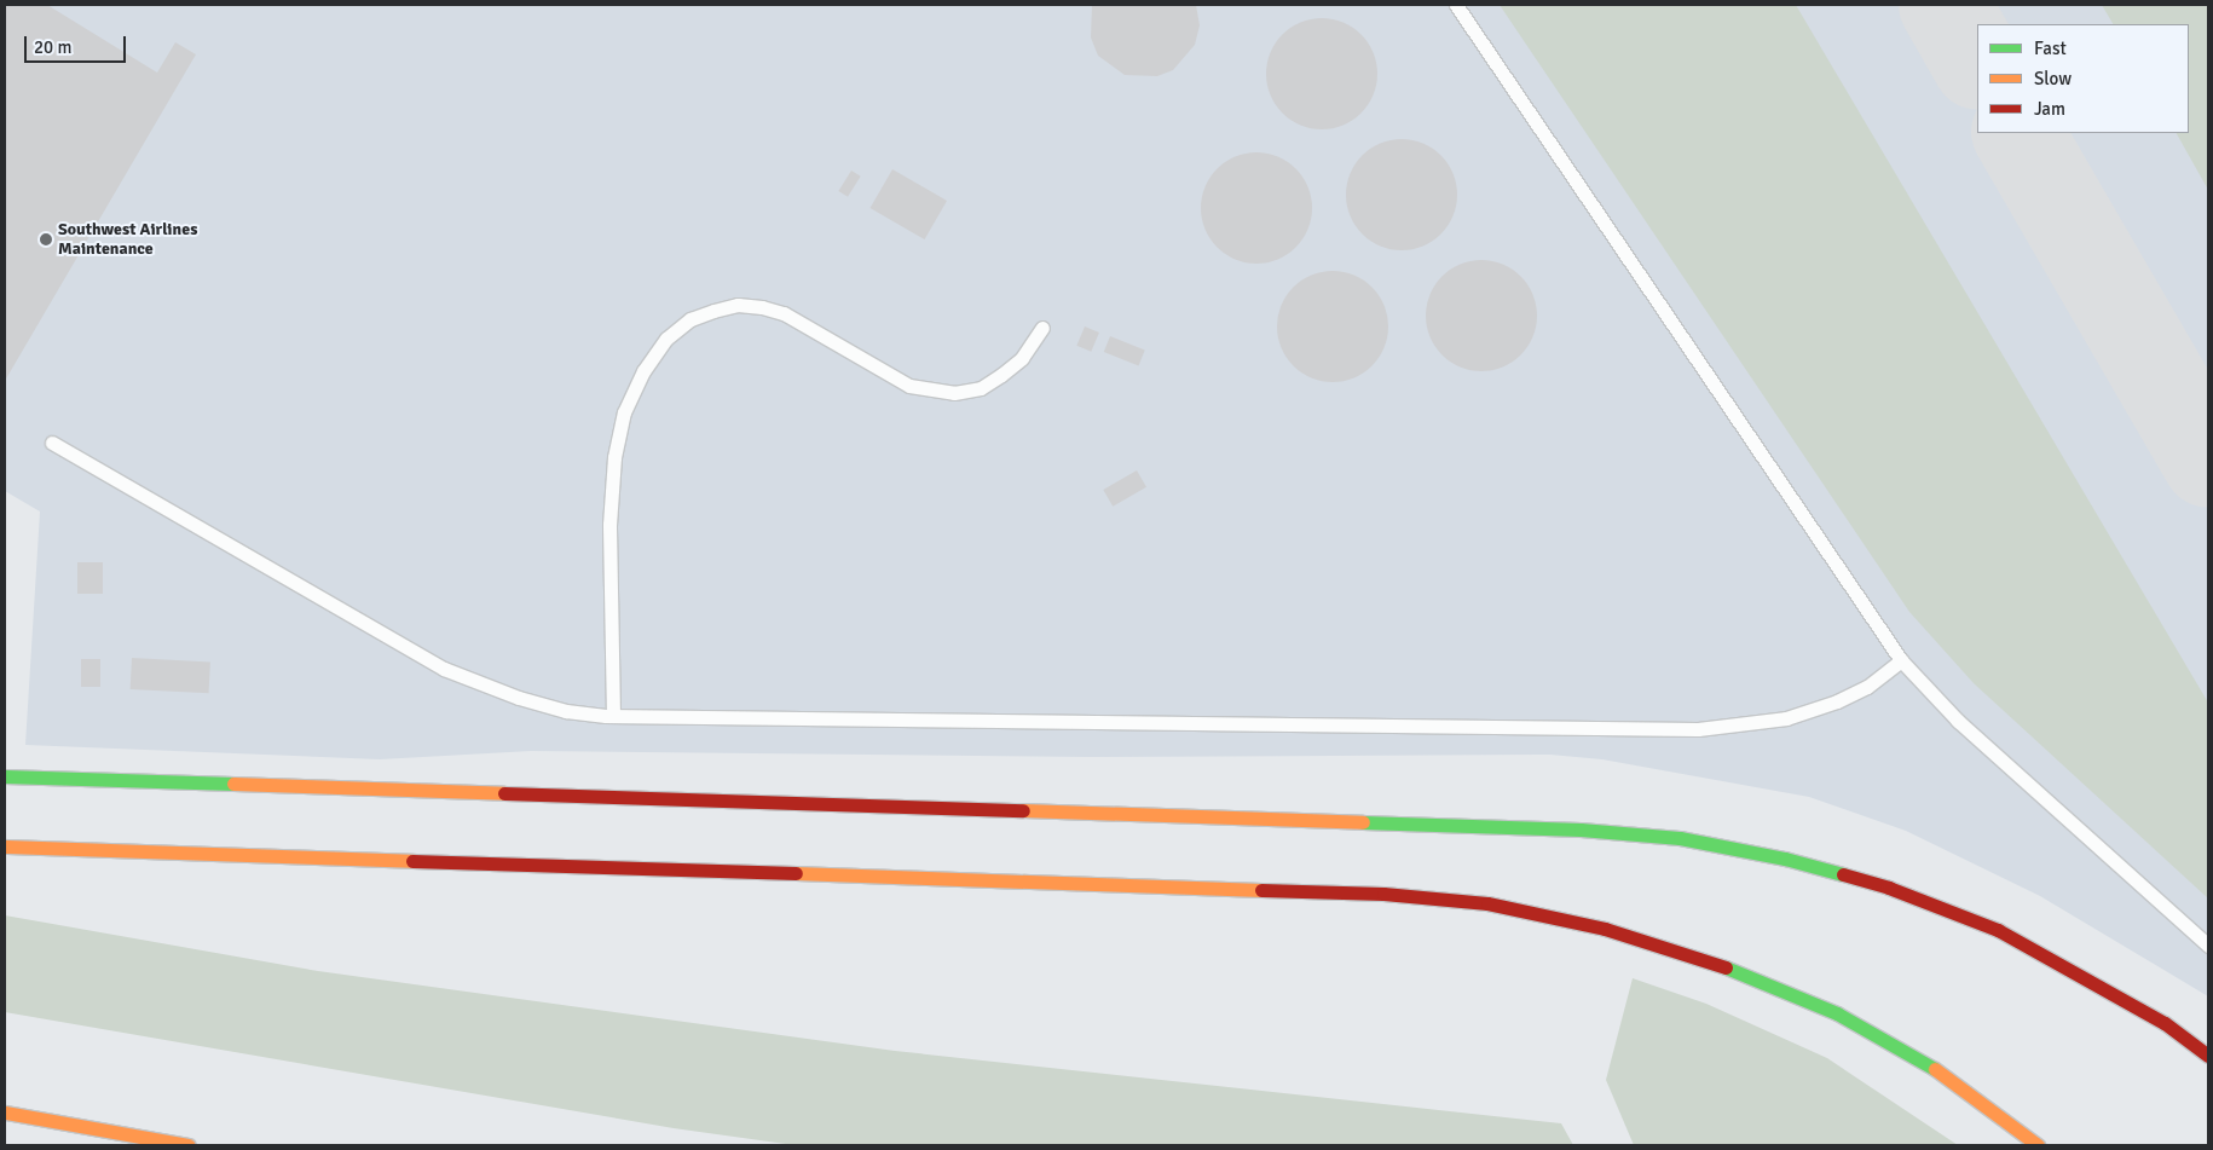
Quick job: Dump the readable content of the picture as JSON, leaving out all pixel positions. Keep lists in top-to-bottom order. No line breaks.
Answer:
{"places":["Southwest Airlines Maintenance"],"legend":["Fast","Slow","Jam"],"scale_bar":"20 m"}
